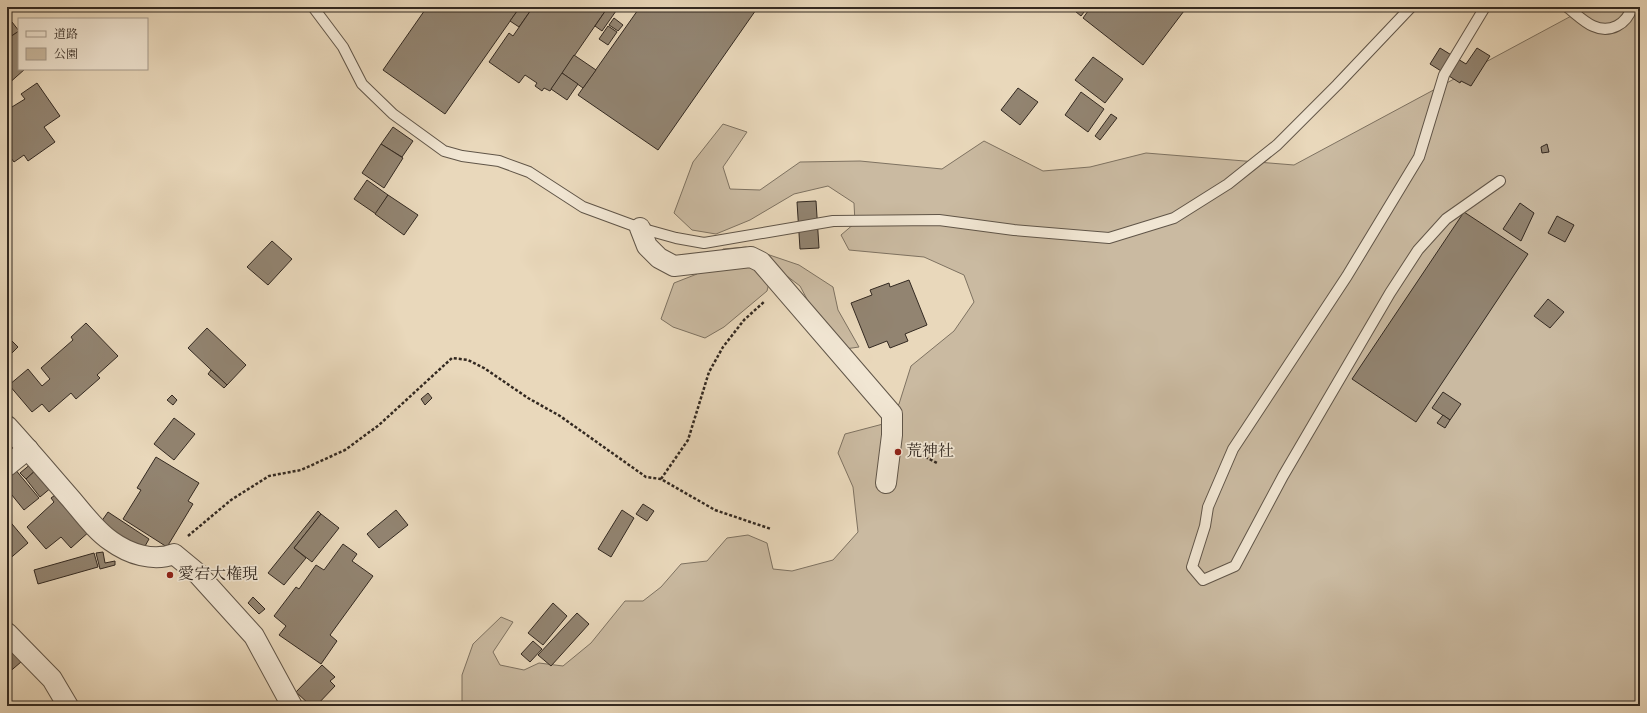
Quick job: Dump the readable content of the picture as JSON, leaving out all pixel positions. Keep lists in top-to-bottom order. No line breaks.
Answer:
{"places":["荒神社","愛宕大権現"],"legend":["道路","公園"]}
